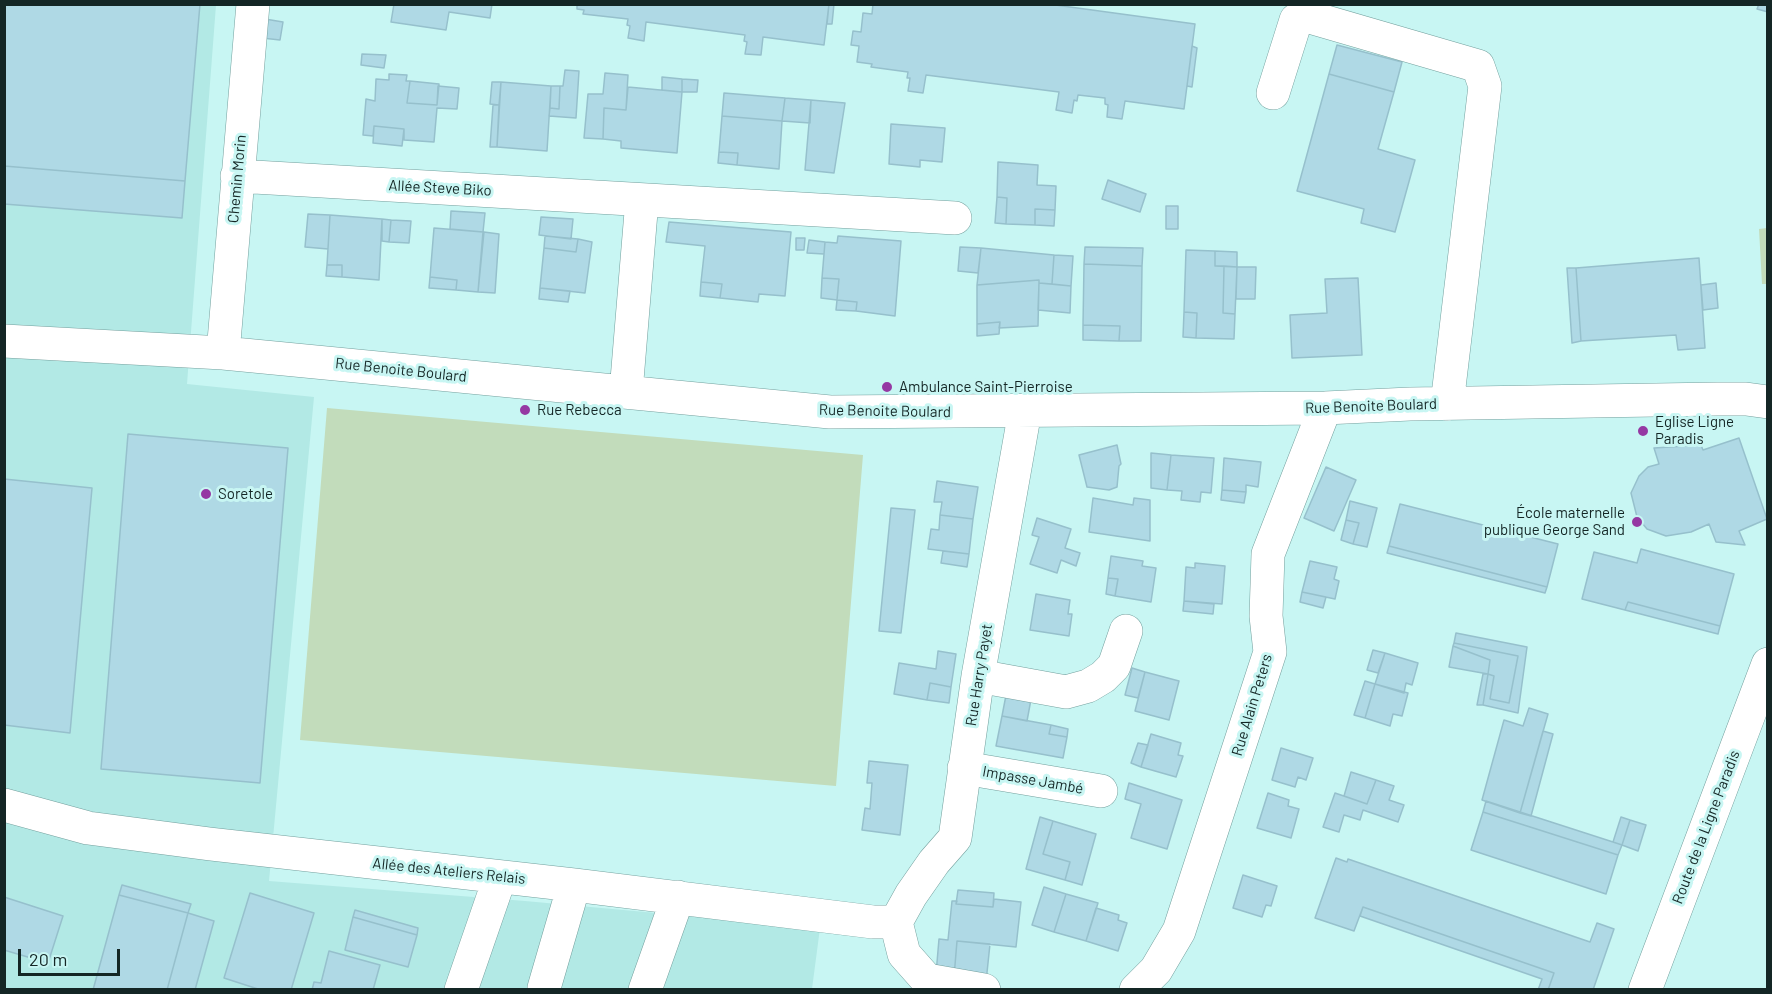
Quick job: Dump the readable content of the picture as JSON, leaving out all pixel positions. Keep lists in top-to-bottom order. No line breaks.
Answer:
{"streets":{"street":["Chemin Morin","Allée Steve Biko","Rue Benoite Boulard","Rue Harry Payet","Rue Alain Peters","Impasse Jambé","Route de la Ligne Paradis","Allée des Ateliers Relais"]},"crossings":[["Chemin Morin","Allée Steve Biko"],["Chemin Morin","Rue Benoite Boulard"],["Rue Benoite Boulard","Rue Harry Payet"],["Rue Benoite Boulard","Rue Alain Peters"],["Rue Harry Payet","Impasse Jambé"],["Rue Harry Payet","Allée des Ateliers Relais"]],"places":["Ambulance Saint-Pierroise","Rue Rebecca","Eglise Ligne Paradis","Soretole","École maternelle publique George Sand"],"scale_bar":"20 m"}
